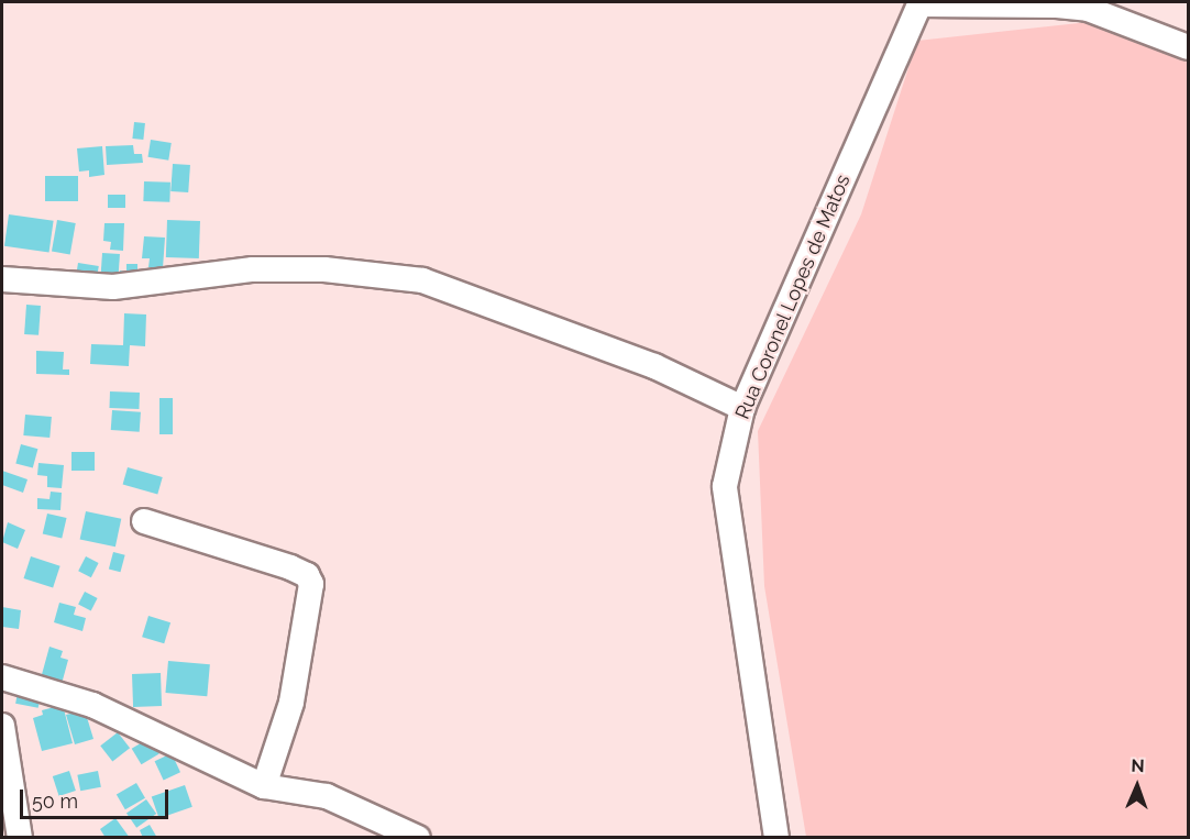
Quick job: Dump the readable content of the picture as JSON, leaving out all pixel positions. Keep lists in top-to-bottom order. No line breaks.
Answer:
{"streets":{"street":["Rua Coronel Lopes de Matos"]},"scale_bar":"50 m","north":"top"}
